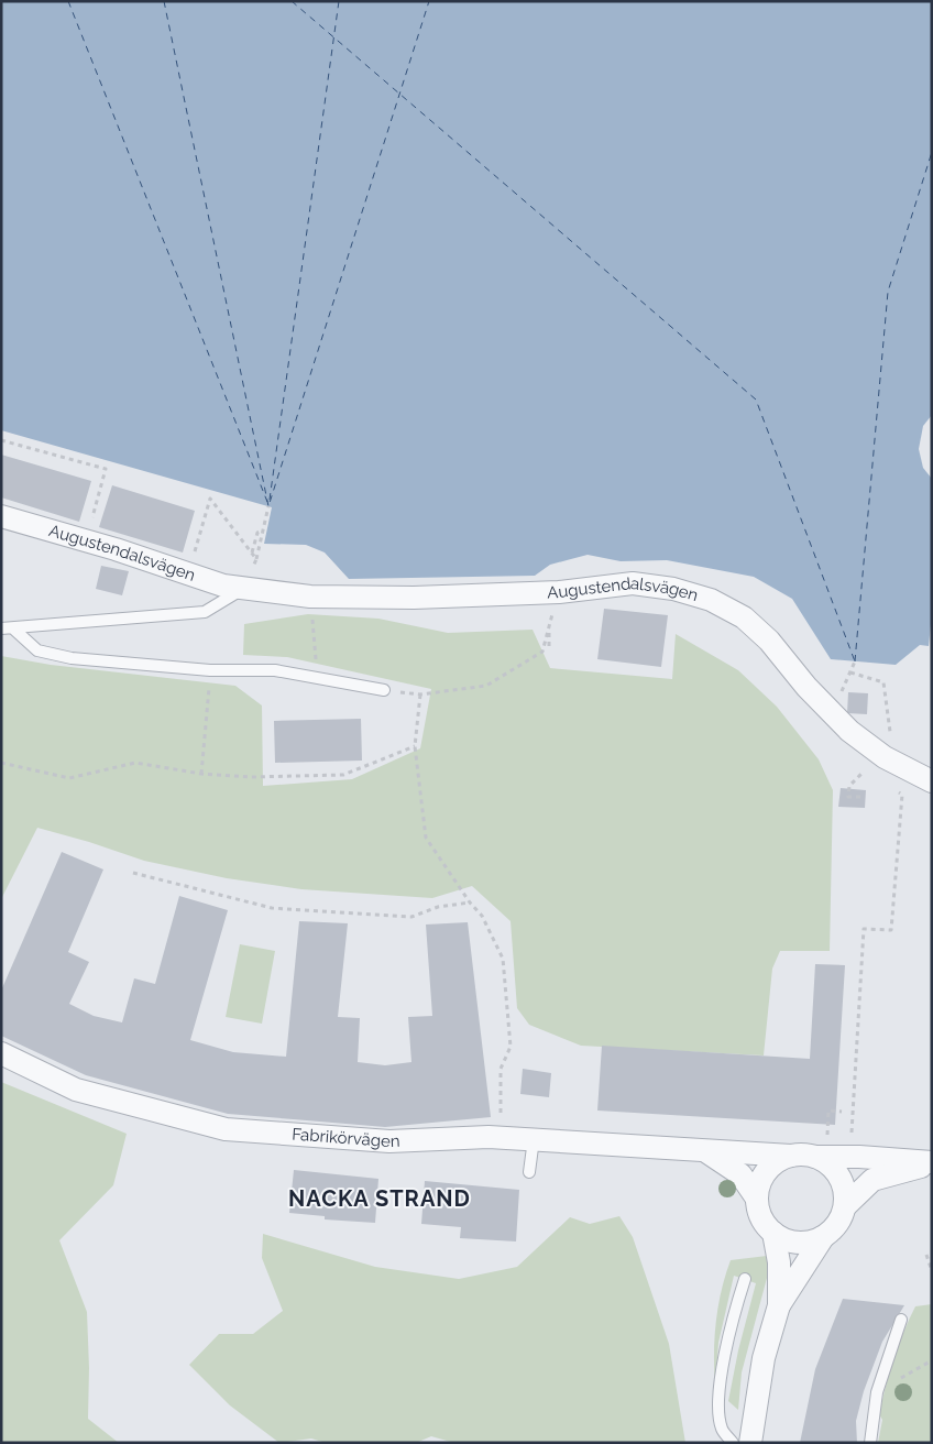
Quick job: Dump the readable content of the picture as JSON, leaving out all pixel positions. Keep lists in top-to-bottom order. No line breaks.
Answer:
{"streets":{"street":["Augustendalsvägen","Fabrikörvägen"]},"districts":["NACKA STRAND"]}
